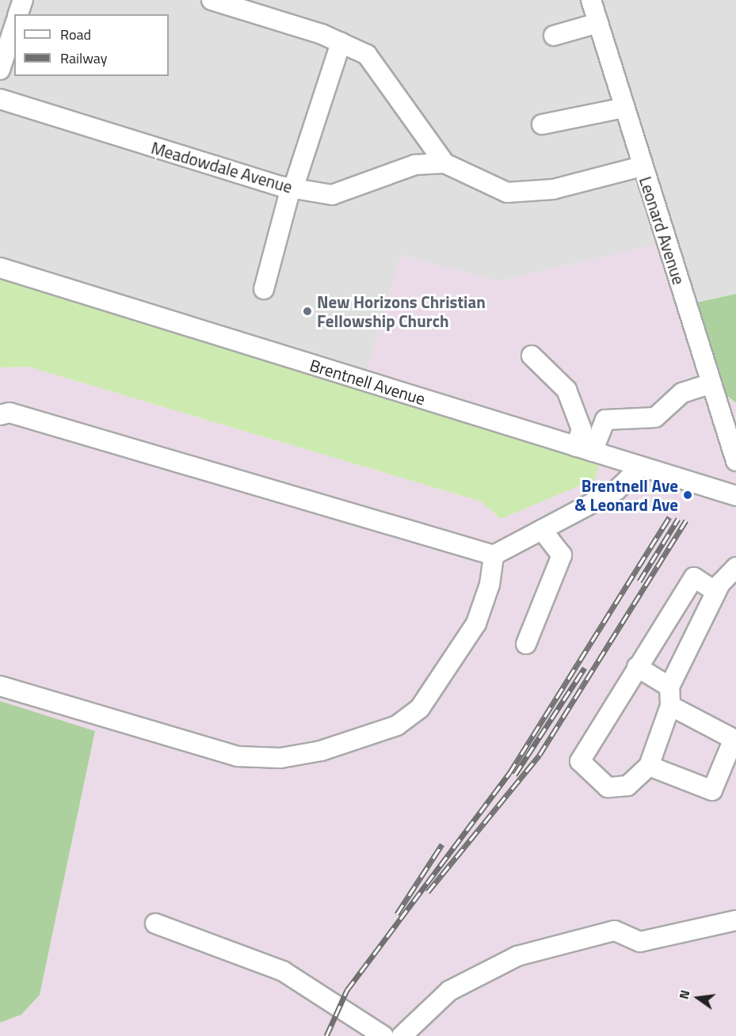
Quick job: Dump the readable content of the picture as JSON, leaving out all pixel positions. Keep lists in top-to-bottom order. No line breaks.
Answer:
{"streets":{"street":["Meadowdale Avenue","Leonard Avenue","Brentnell Avenue"]},"places":["New Horizons Christian Fellowship Church","Brentnell Ave & Leonard Ave"],"legend":["Road","Railway"],"north":"left"}
